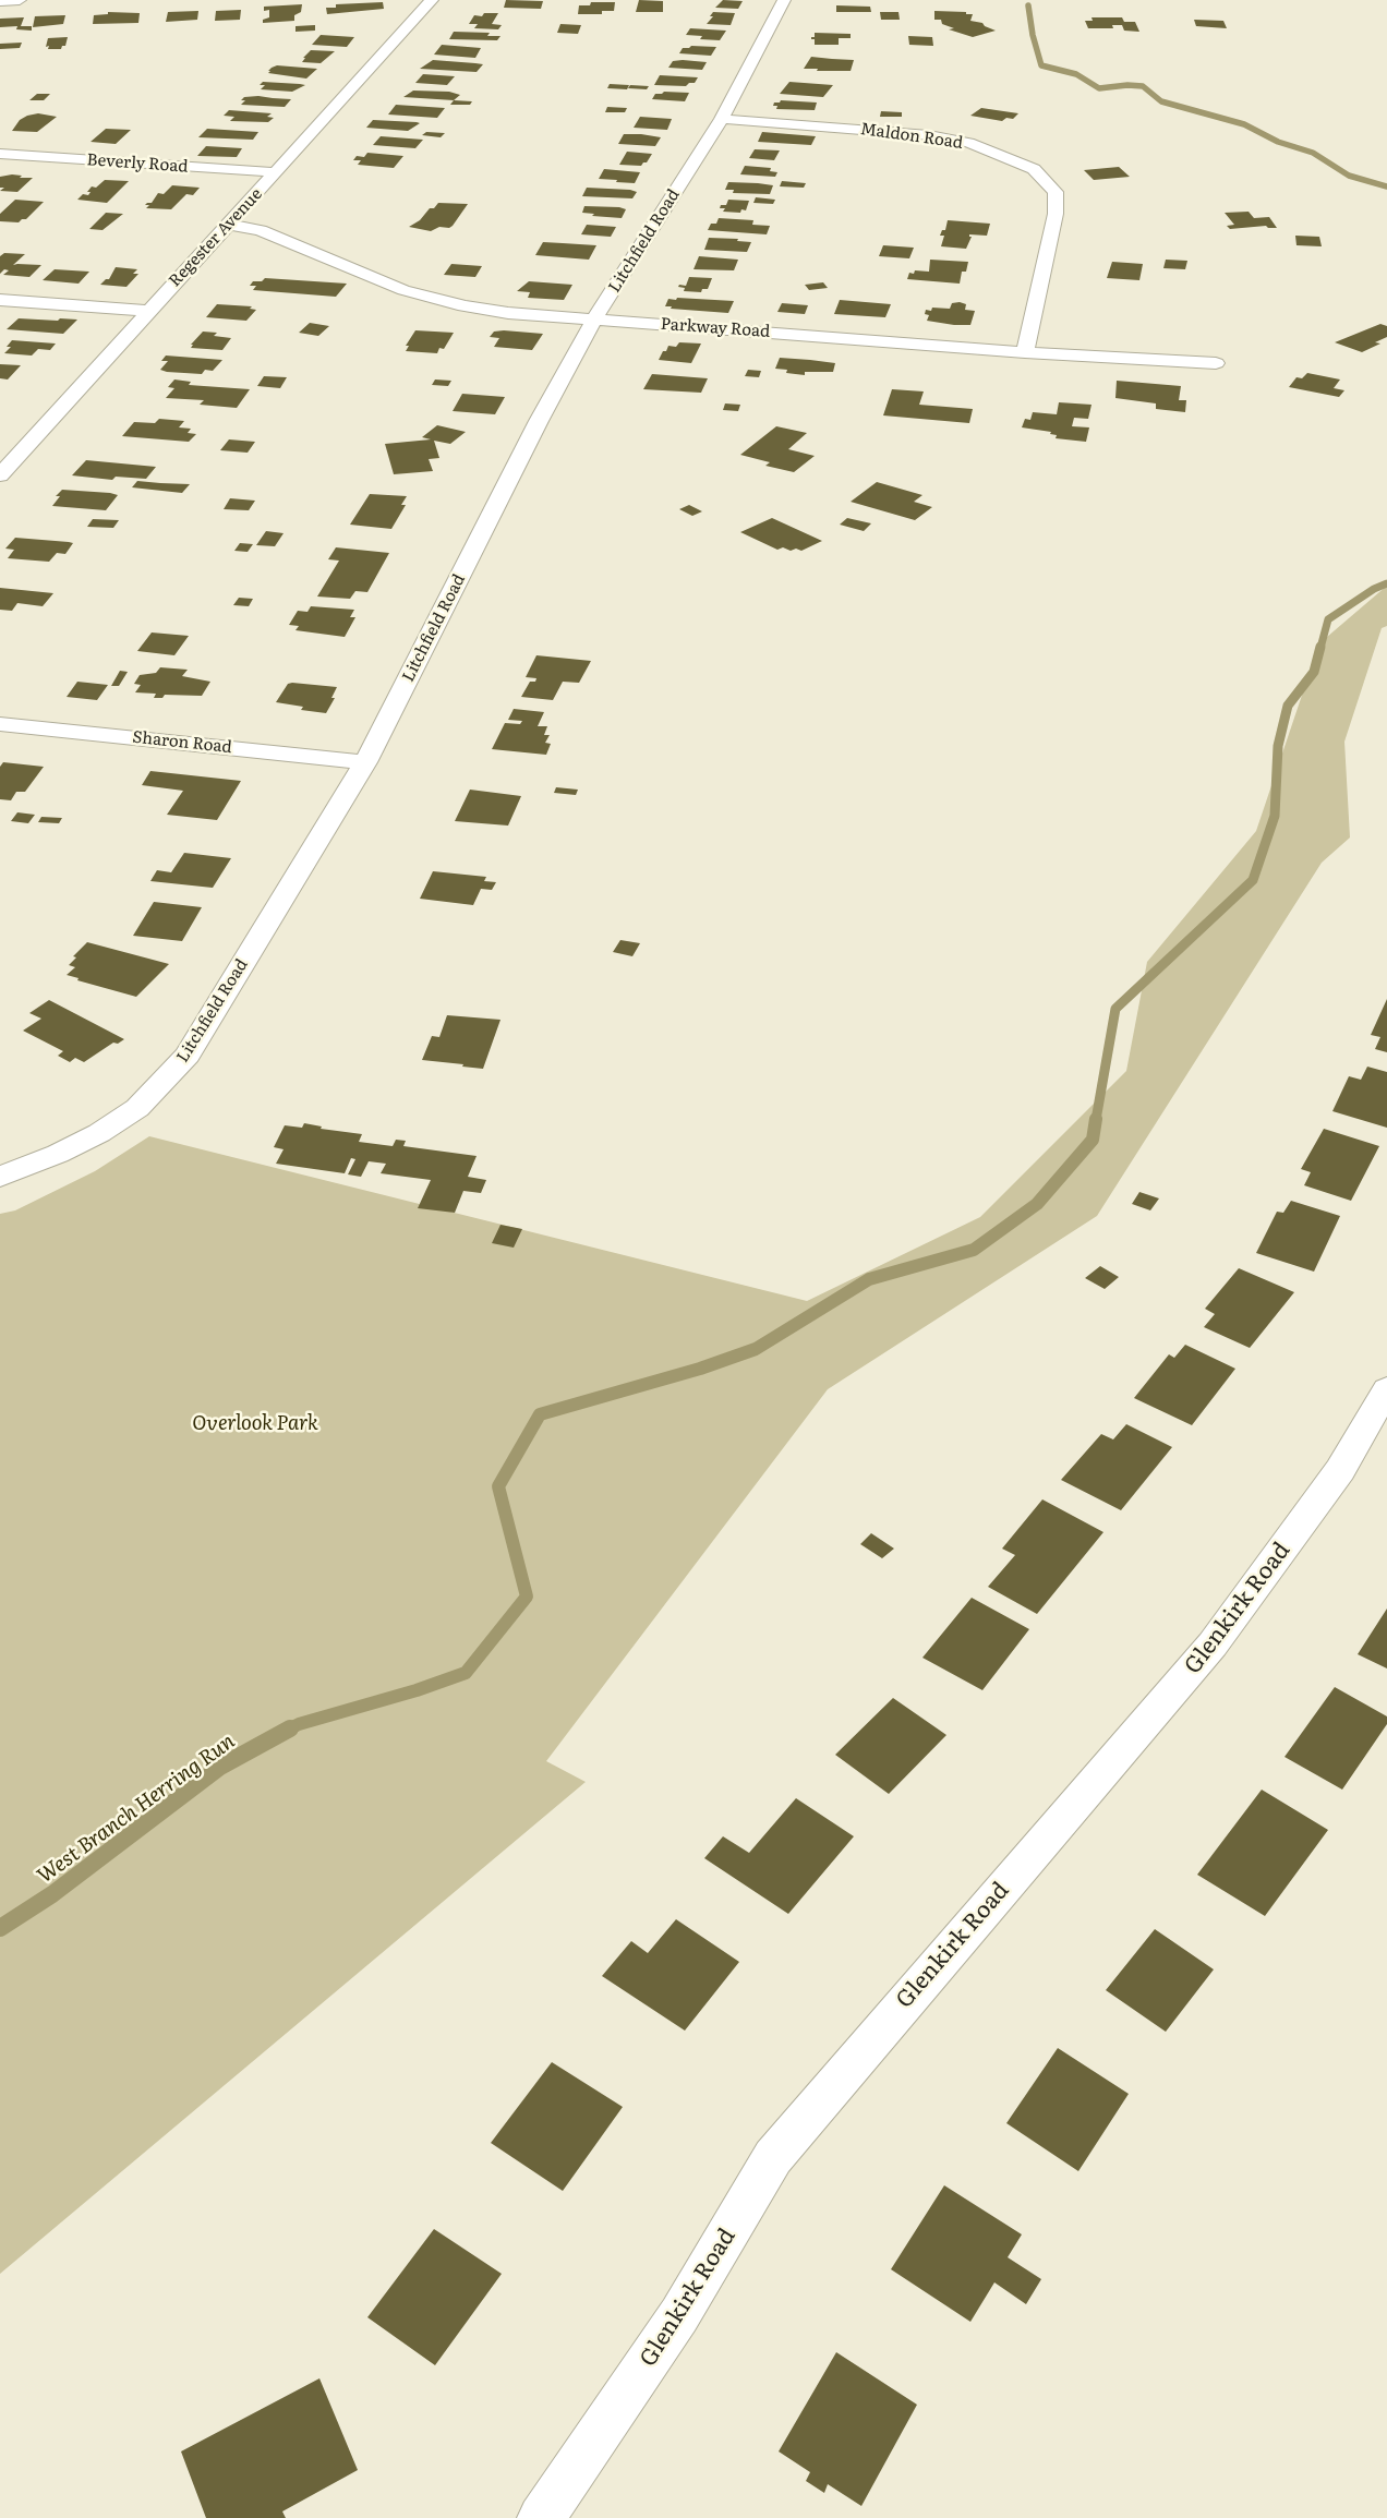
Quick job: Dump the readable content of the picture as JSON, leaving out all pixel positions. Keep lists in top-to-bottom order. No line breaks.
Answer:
{"streets":{"street":["Maldon Road","Beverly Road","Regester Avenue","Litchfield Road","Parkway Road","Sharon Road","Glenkirk Road"]},"crossings":[["Maldon Road","Litchfield Road"],["Maldon Road","Parkway Road"],["Beverly Road","Regester Avenue"],["Regester Avenue","Parkway Road"],["Litchfield Road","Parkway Road"],["Litchfield Road","Sharon Road"]],"water":["West Branch Herring Run"],"parks":["Overlook Park"]}
